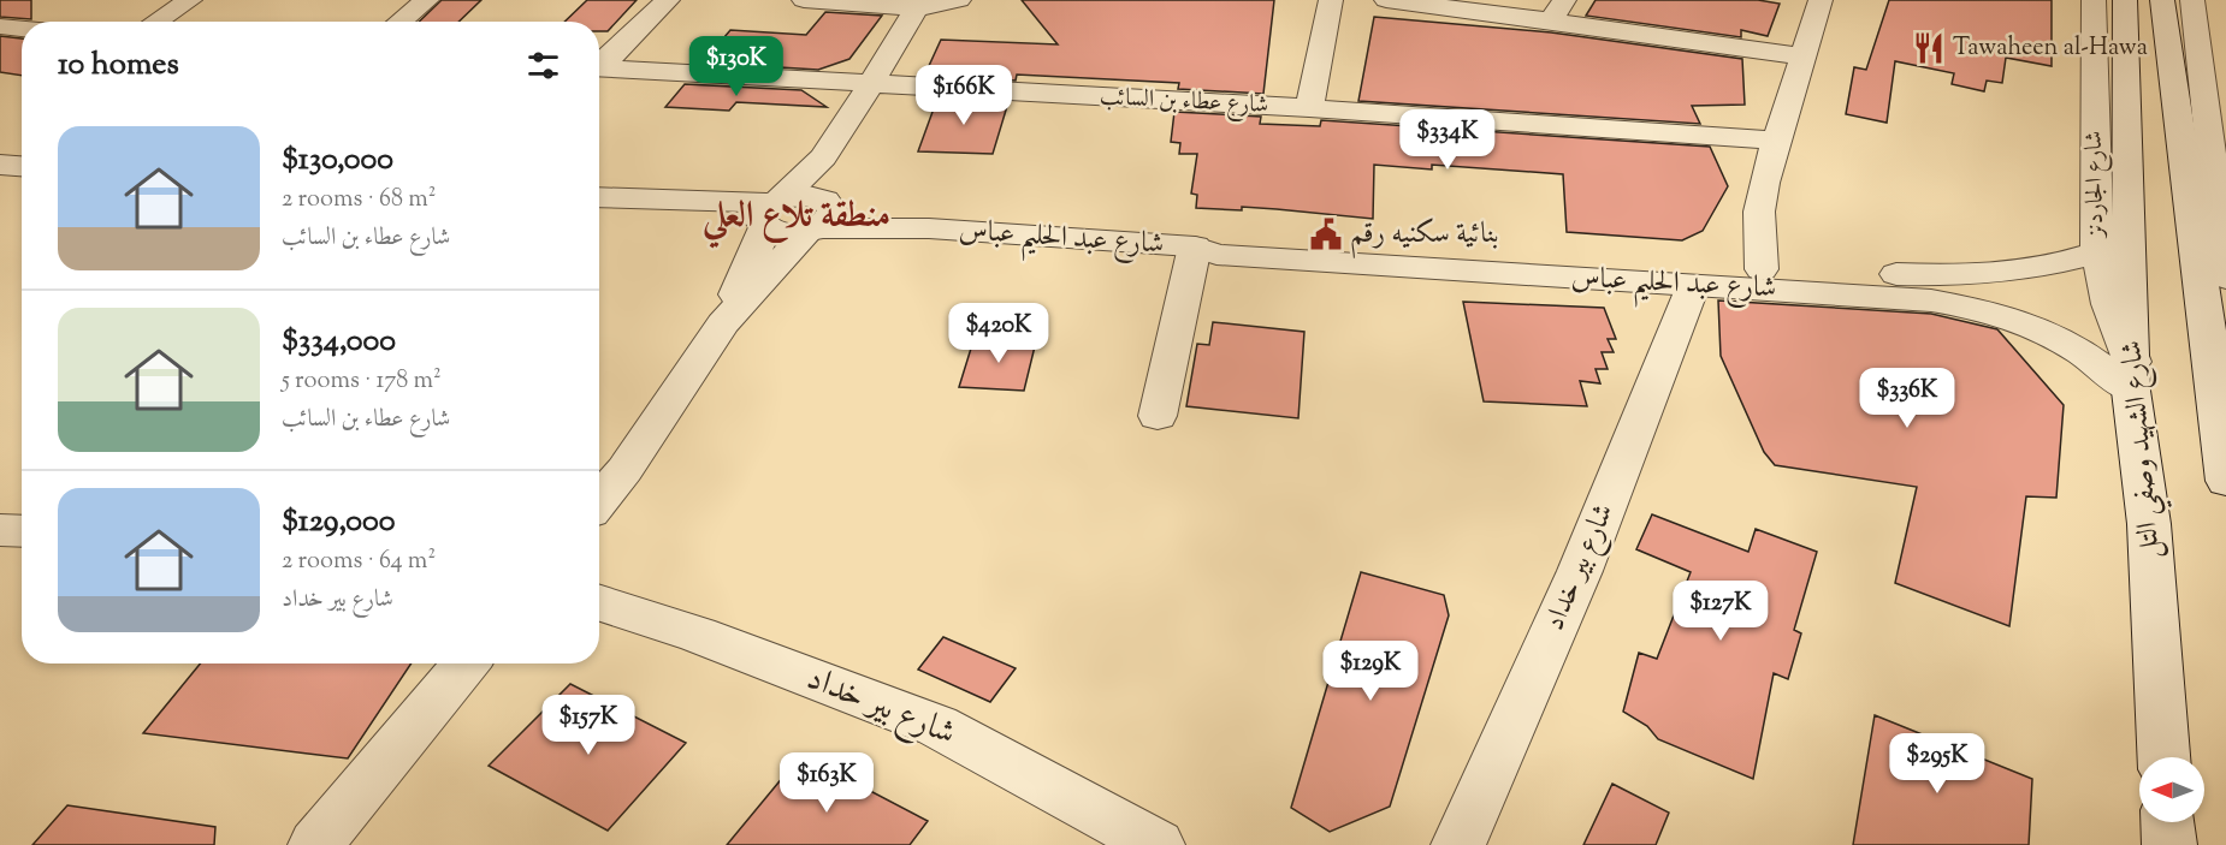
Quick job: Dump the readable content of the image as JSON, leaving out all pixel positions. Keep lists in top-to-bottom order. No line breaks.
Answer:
{"streets":{"street":["شارع عطاء بن السائب","شارع الجاردنز","شارع عبد الحليم عباس","شارع الشهيد وصفي التل","شارع بير خداد"]},"crossings":[["شارع الجاردنز","شارع عبد الحليم عباس"],["شارع الجاردنز","شارع الشهيد وصفي التل"],["شارع عبد الحليم عباس","شارع الشهيد وصفي التل"],["شارع عبد الحليم عباس","شارع بير خداد"]],"districts":["منطقة تلاع العلي"],"places":{"restaurant":["Tawaheen al-Hawa"],"public building":["بنائية سكنيه رقم"]},"north":"left","page":{"heading":"10 homes","price":["$130K","$166K","$334K","$420K","$336K","$127K","$129K","$157K","$295K","$163K"],"list":[{"name":"$130,000","note":"2 rooms · 68 m² · شارع عطاء بن السائب"},{"name":"$334,000","note":"5 rooms · 178 m² · شارع عطاء بن السائب"},{"name":"$129,000","note":"2 rooms · 64 m² · شارع بير خداد"}]}}
